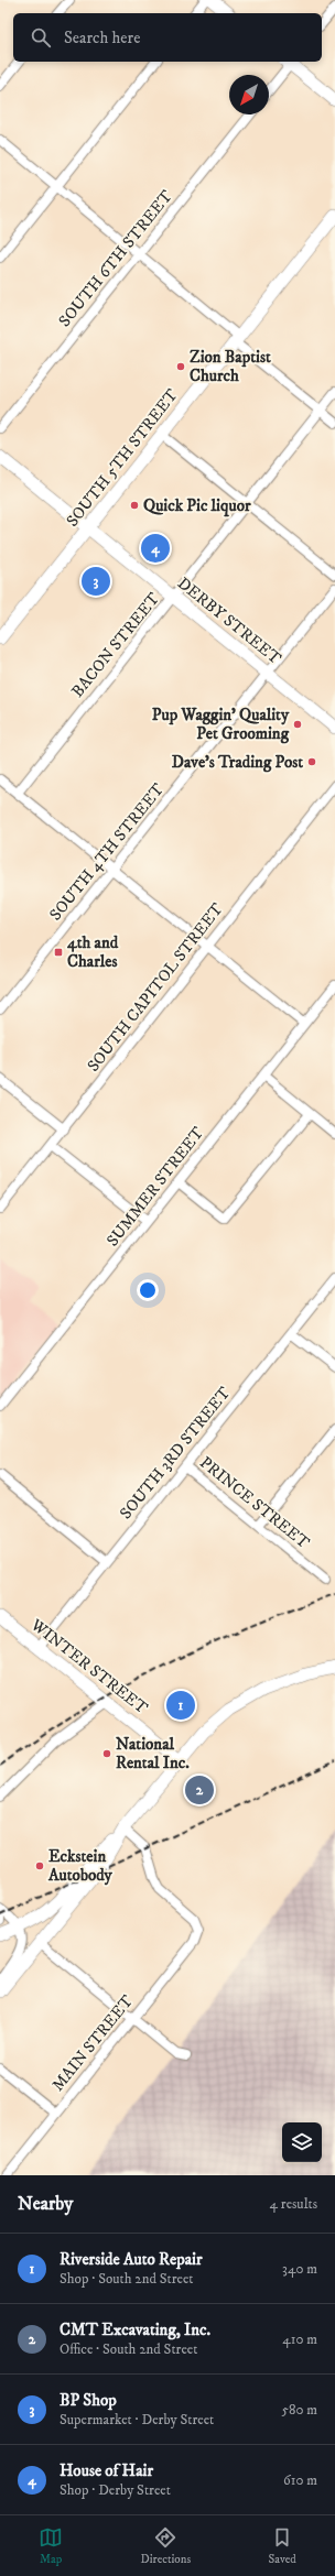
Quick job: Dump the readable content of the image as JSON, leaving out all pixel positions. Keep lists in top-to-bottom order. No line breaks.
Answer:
{"streets":{"main road":["SOUTH 5TH STREET","DERBY STREET","WINTER STREET"],"street":["SOUTH 6TH STREET","BACON STREET","SOUTH 4TH STREET","SOUTH CAPITOL STREET","SUMMER STREET","SOUTH 3RD STREET","PRINCE STREET","MAIN STREET"]},"crossings":[["SOUTH 5TH STREET","DERBY STREET"],["DERBY STREET","BACON STREET"],["DERBY STREET","SOUTH 4TH STREET"],["SOUTH 3RD STREET","PRINCE STREET"],["SOUTH 3RD STREET","WINTER STREET"]],"places":{"other":["Zion Baptist Church","Quick Pic liquor","Pup Waggin' Quality Pet Grooming","Dave's Trading Post","National Rental Inc.","Eckstein Autobody"],"transit":["4th and Charles"]},"north":"bottom left","page":{"search":"Search here","pins":["4","3","1","2"],"heading":["Nearby","4 results"],"list":[{"mark":"1","name":"Riverside Auto Repair","note":"Shop · South 2nd Street","value":"340 m"},{"mark":"2","name":"CMT Excavating, Inc.","note":"Office · South 2nd Street","value":"410 m"},{"mark":"3","name":"BP Shop","note":"Supermarket · Derby Street","value":"580 m"},{"mark":"4","name":"House of Hair","note":"Shop · Derby Street","value":"610 m"}],"nav":["Map","Directions","Saved"]}}
